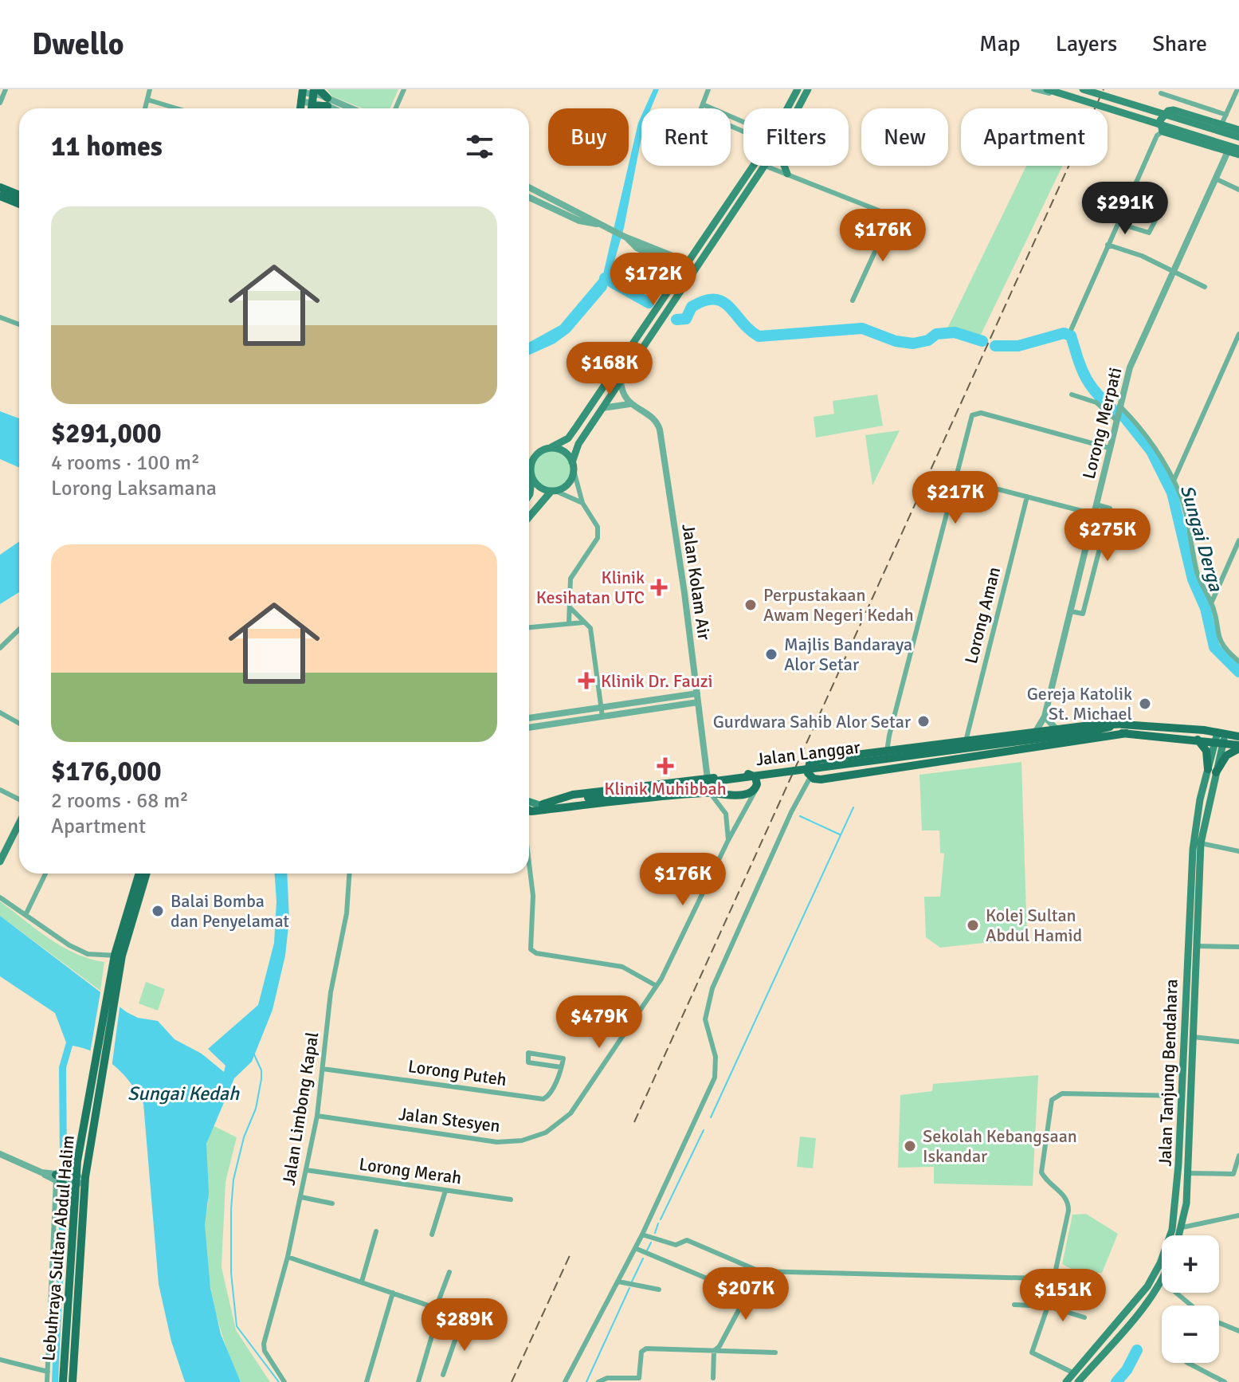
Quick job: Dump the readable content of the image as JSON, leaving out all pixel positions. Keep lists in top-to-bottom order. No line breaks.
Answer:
{"streets":{"main road":["Jalan Langgar","Jalan Tanjung Bendahara","Lebuhraya Sultan Abdul Halim"],"street":["Lorong Merpati","Jalan Kolam Air","Lorong Aman","Lorong Puteh","Jalan Limbong Kapal","Jalan Stesyen","Lorong Merah"]},"crossings":[["Jalan Langgar","Jalan Tanjung Bendahara"],["Lorong Puteh","Jalan Limbong Kapal"],["Jalan Limbong Kapal","Jalan Stesyen"],["Jalan Limbong Kapal","Lorong Merah"]],"water":["Sungai Derga","Sungai Kedah"],"places":{"health":["Klinik Kesihatan UTC","Klinik Dr. Fauzi","Klinik Muhibbah"],"other":["Perpustakaan Awam Negeri Kedah","Majlis Bandaraya Alor Setar","Gereja Katolik St. Michael","Gurdwara Sahib Alor Setar","Balai Bomba dan Penyelamat","Kolej Sultan Abdul Hamid","Sekolah Kebangsaan Iskandar"]},"page":{"header":"Dwello","nav":["Map","Layers","Share"],"chip":["Buy","Rent","Filters","New","Apartment"],"heading":"11 homes","price":["$291K","$176K","$172K","$168K","$217K","$275K","$176K","$479K","$207K","$151K","$289K"],"list":[{"name":"$291,000","note":"4 rooms · 100 m² · Lorong Laksamana"},{"name":"$176,000","note":"2 rooms · 68 m² · Apartment"}],"map_buttons":["+","−"]}}
